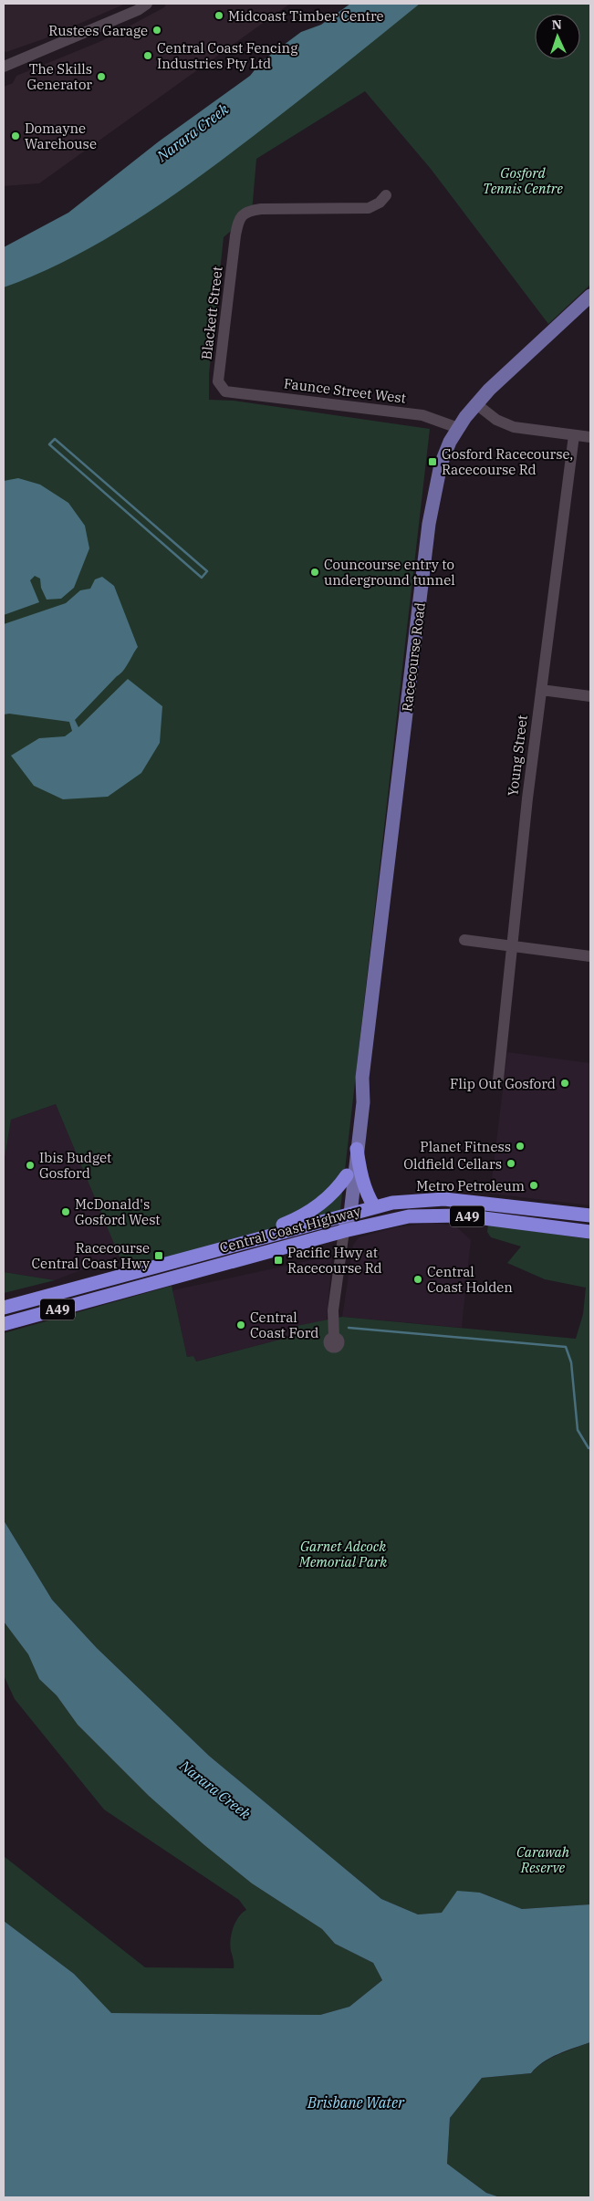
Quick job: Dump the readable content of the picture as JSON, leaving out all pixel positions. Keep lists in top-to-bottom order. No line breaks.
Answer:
{"streets":{"highway":["A49","Central Coast Highway"],"main road":["Racecourse Road"],"street":["Blackett Street","Faunce Street West","Young Street"]},"crossings":[["Blackett Street","Faunce Street West"],["Faunce Street West","Racecourse Road"],["Racecourse Road","Central Coast Highway"]],"water":["Narara Creek","Brisbane Water"],"parks":["Gosford Tennis Centre","Garnet Adcock Memorial Park","Carawah Reserve"],"places":{"other":["Midcoast Timber Centre","Rustees Garage","Central Coast Fencing Industries Pty Ltd","The Skills Generator","Domayne Warehouse","Councourse entry to underground tunnel","Flip Out Gosford","Planet Fitness","Oldfield Cellars","Ibis Budget Gosford","Metro Petroleum","McDonald's Gosford West","Central Coast Holden","Central Coast Ford"],"transit":["Gosford Racecourse, Racecourse Rd","Racecourse Central Coast Hwy","Pacific Hwy at Racecourse Rd"]},"north":"top"}
